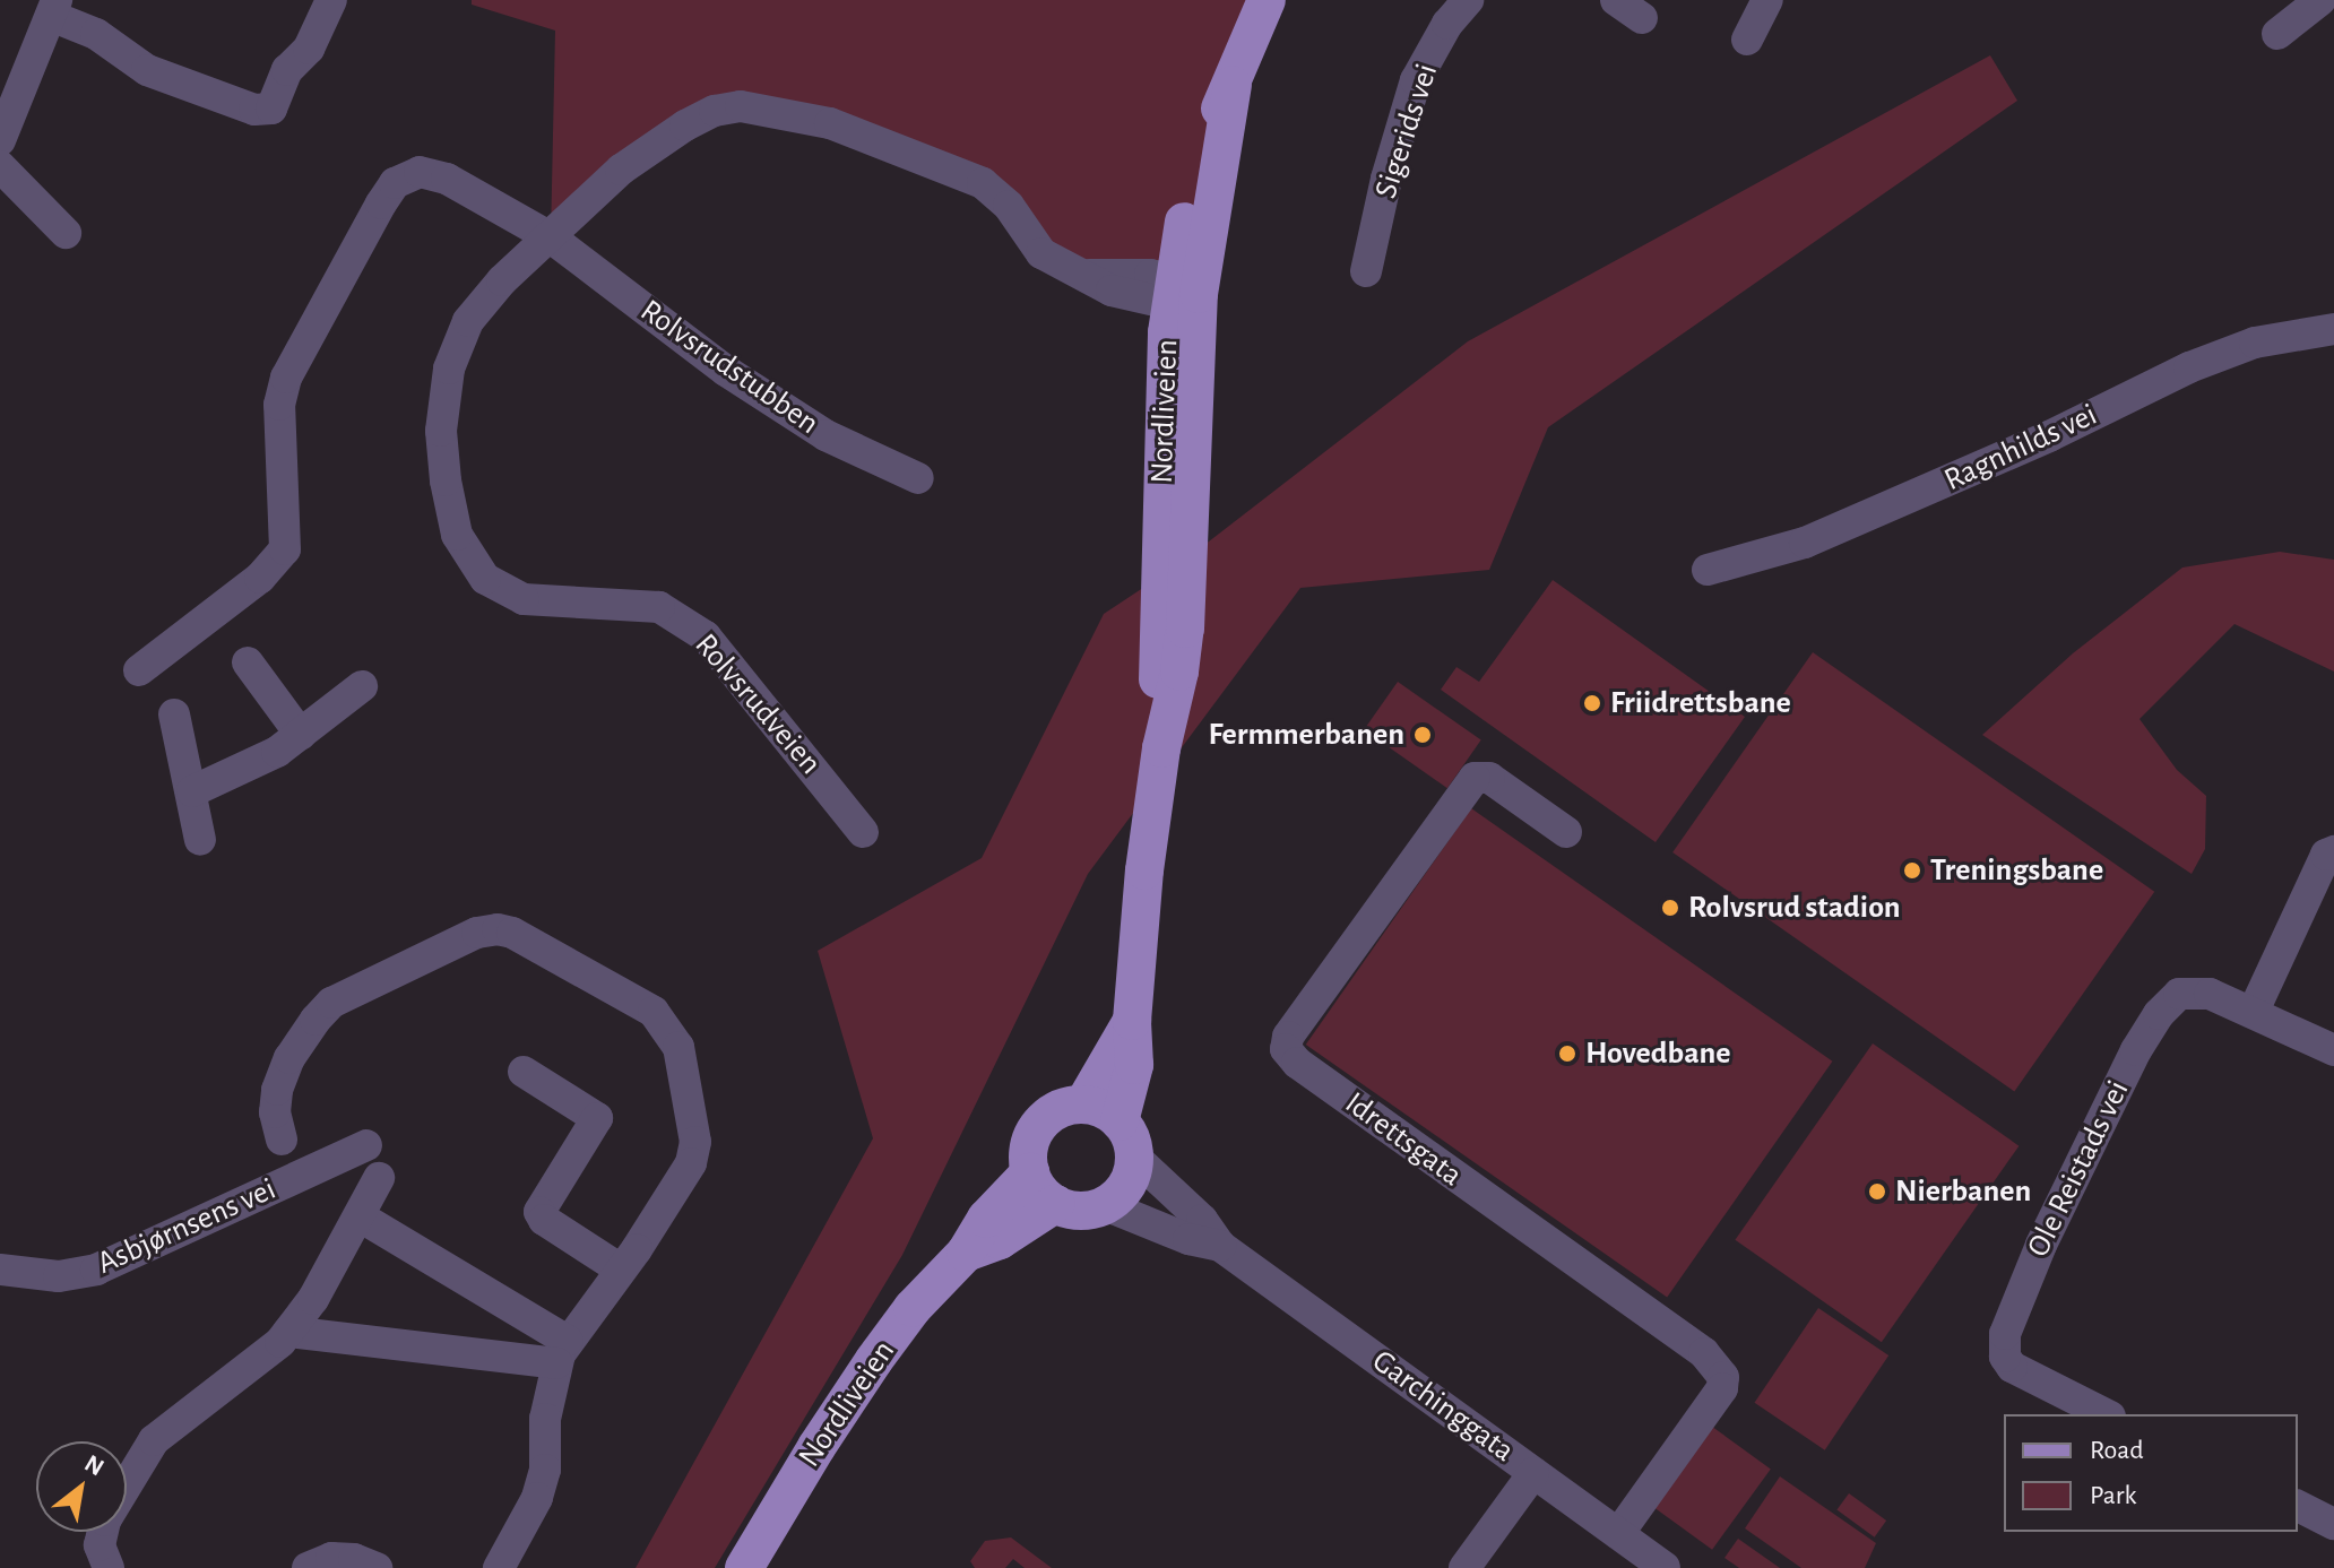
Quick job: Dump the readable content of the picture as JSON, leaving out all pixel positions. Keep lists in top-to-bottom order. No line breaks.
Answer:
{"streets":{"main road":["Nordliveien"],"street":["Sigerids vei","Rolvsrudstubben","Ragnhilds vei","Rolvsrudveien","Idrettsgata","Ole Reistads vei","Asbjørnsens vei","Garchinggata"]},"crossings":[["Rolvsrudstubben","Rolvsrudveien"],["Nordliveien","Rolvsrudveien"],["Nordliveien","Garchinggata"],["Idrettsgata","Garchinggata"]],"places":["Friidrettsbane","Fermmerbanen","Treningsbane","Rolvsrud stadion","Hovedbane","Nierbanen"],"legend":["Road","Park"],"north":"top right"}
